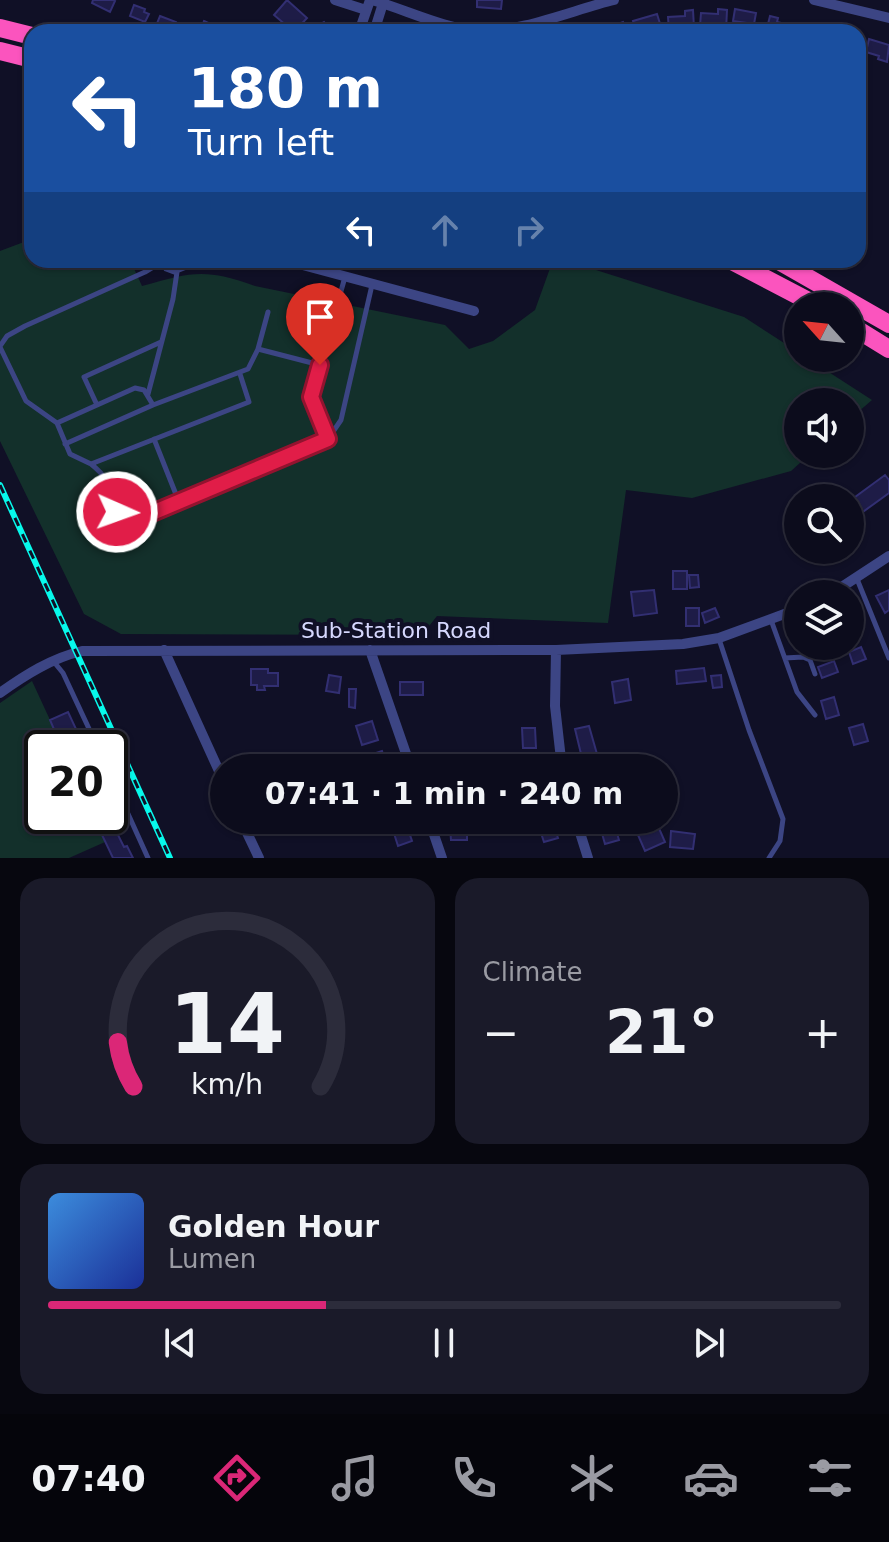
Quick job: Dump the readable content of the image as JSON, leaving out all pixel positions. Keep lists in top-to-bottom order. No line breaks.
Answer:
{"streets":{"street":["Sub-Station Road"]},"north":"top left","page":{"turn":["180 m","Turn left"],"limit":"20","trip":"07:41 · 1 min · 240 m","tile":"Climate","heat":["−","21°","+"],"song":["Golden Hour","Lumen"],"tabs":"07:40","gauge":["14","km/h"]}}
